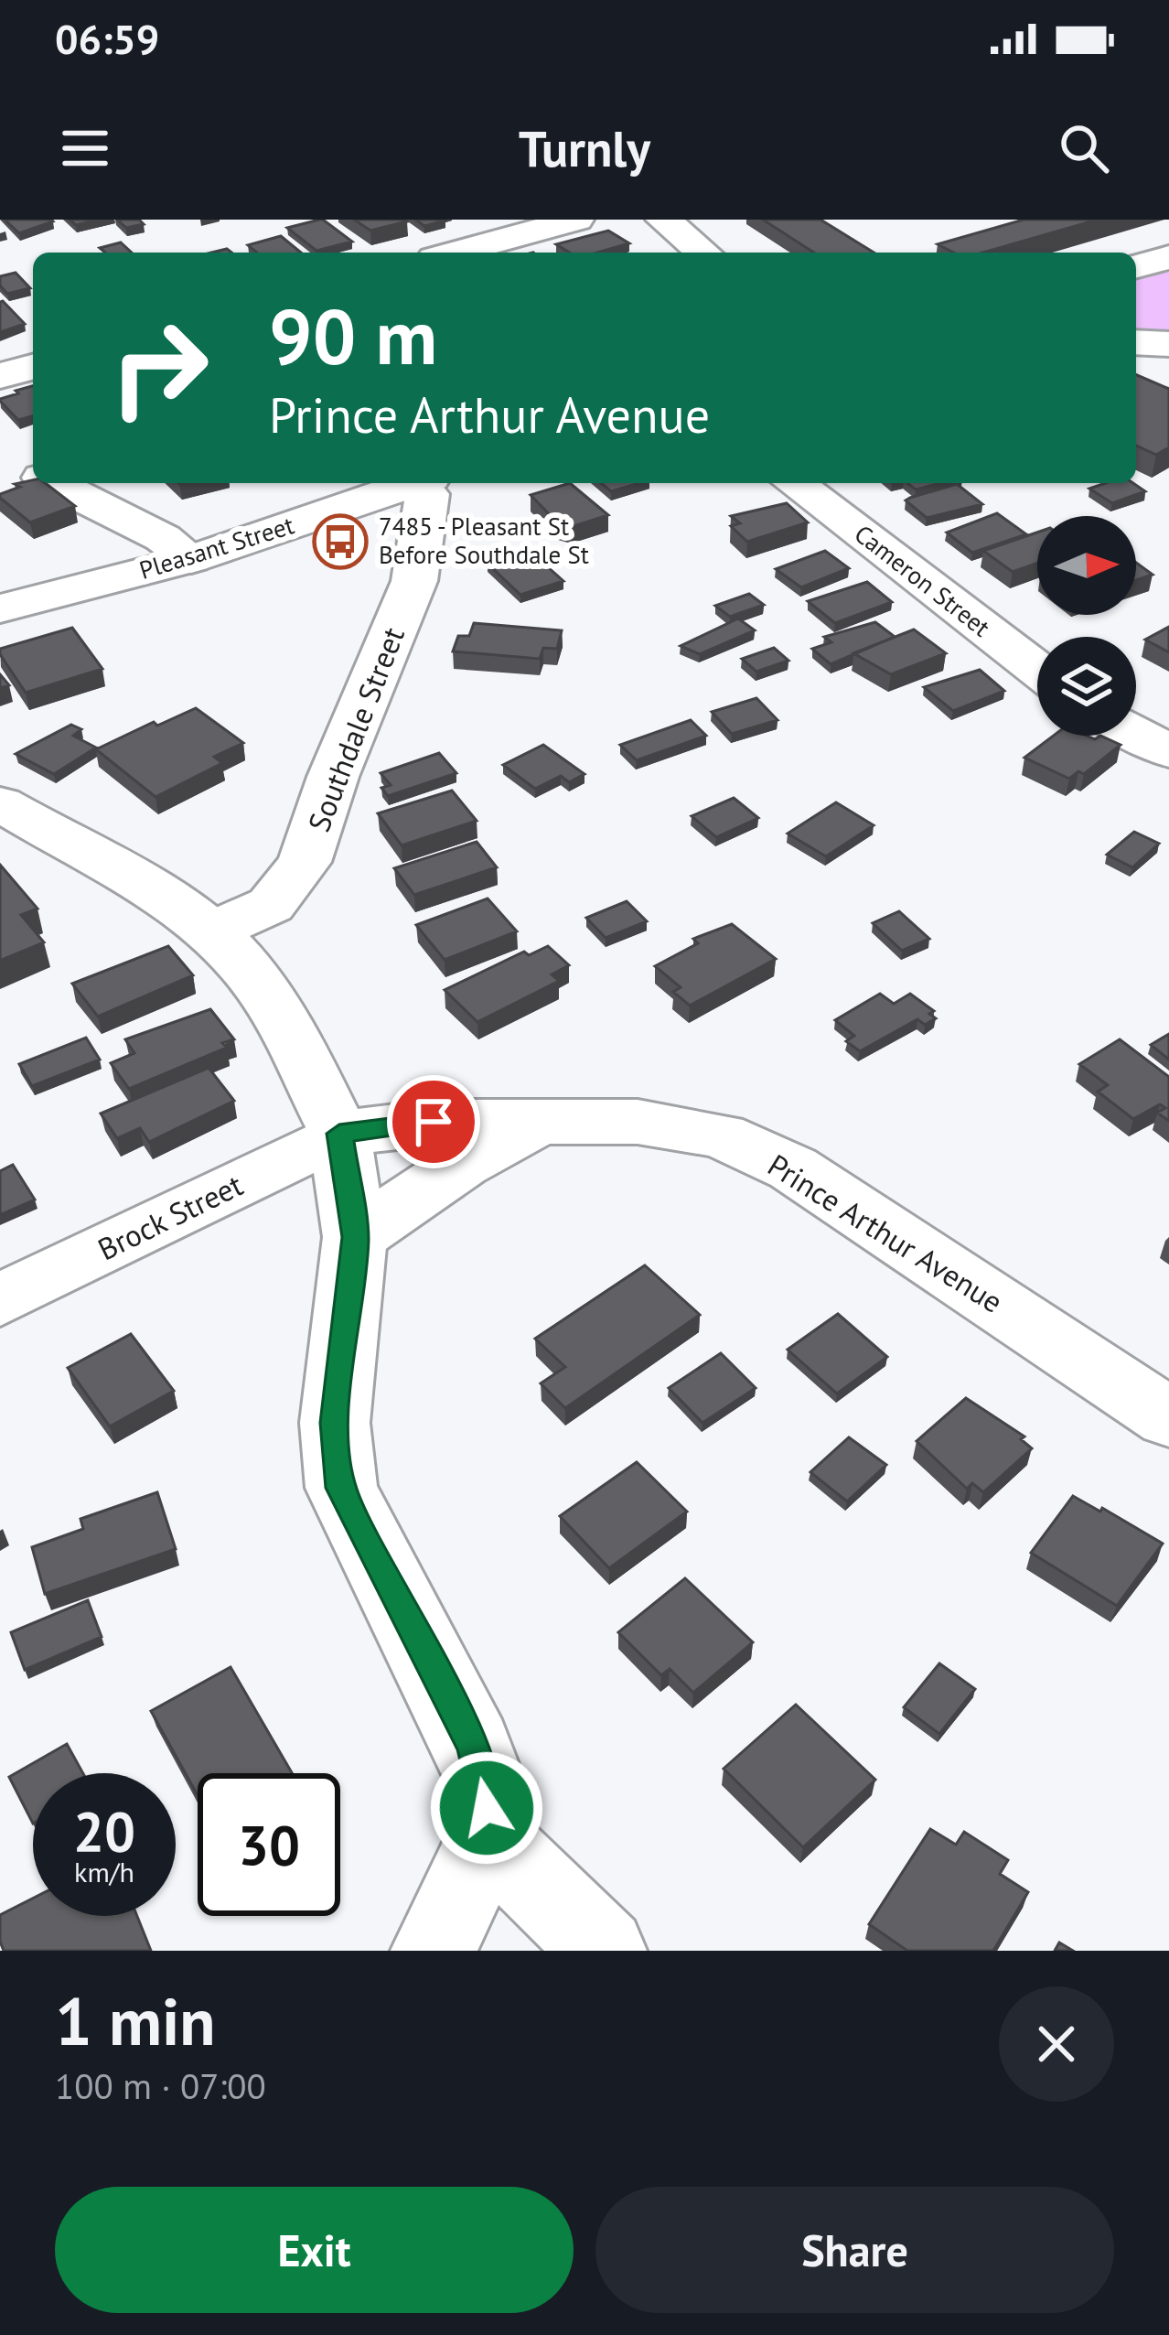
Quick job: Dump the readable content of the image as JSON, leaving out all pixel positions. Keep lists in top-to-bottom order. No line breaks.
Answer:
{"streets":{"street":["Pleasant Street","Cameron Street","Southdale Street","Brock Street","Prince Arthur Avenue"]},"crossings":[["Brock Street","Prince Arthur Avenue"]],"places":{"bus stop":["7485 - Pleasant St Before Southdale St"]},"north":"right","page":{"status":"06:59","header":"Turnly","turn":["90 m","Prince Arthur Avenue"],"speed":"20 km/h","limit":"30","heading":["1 min","100 m · 07:00"],"buttons":["Exit","Share"]}}
